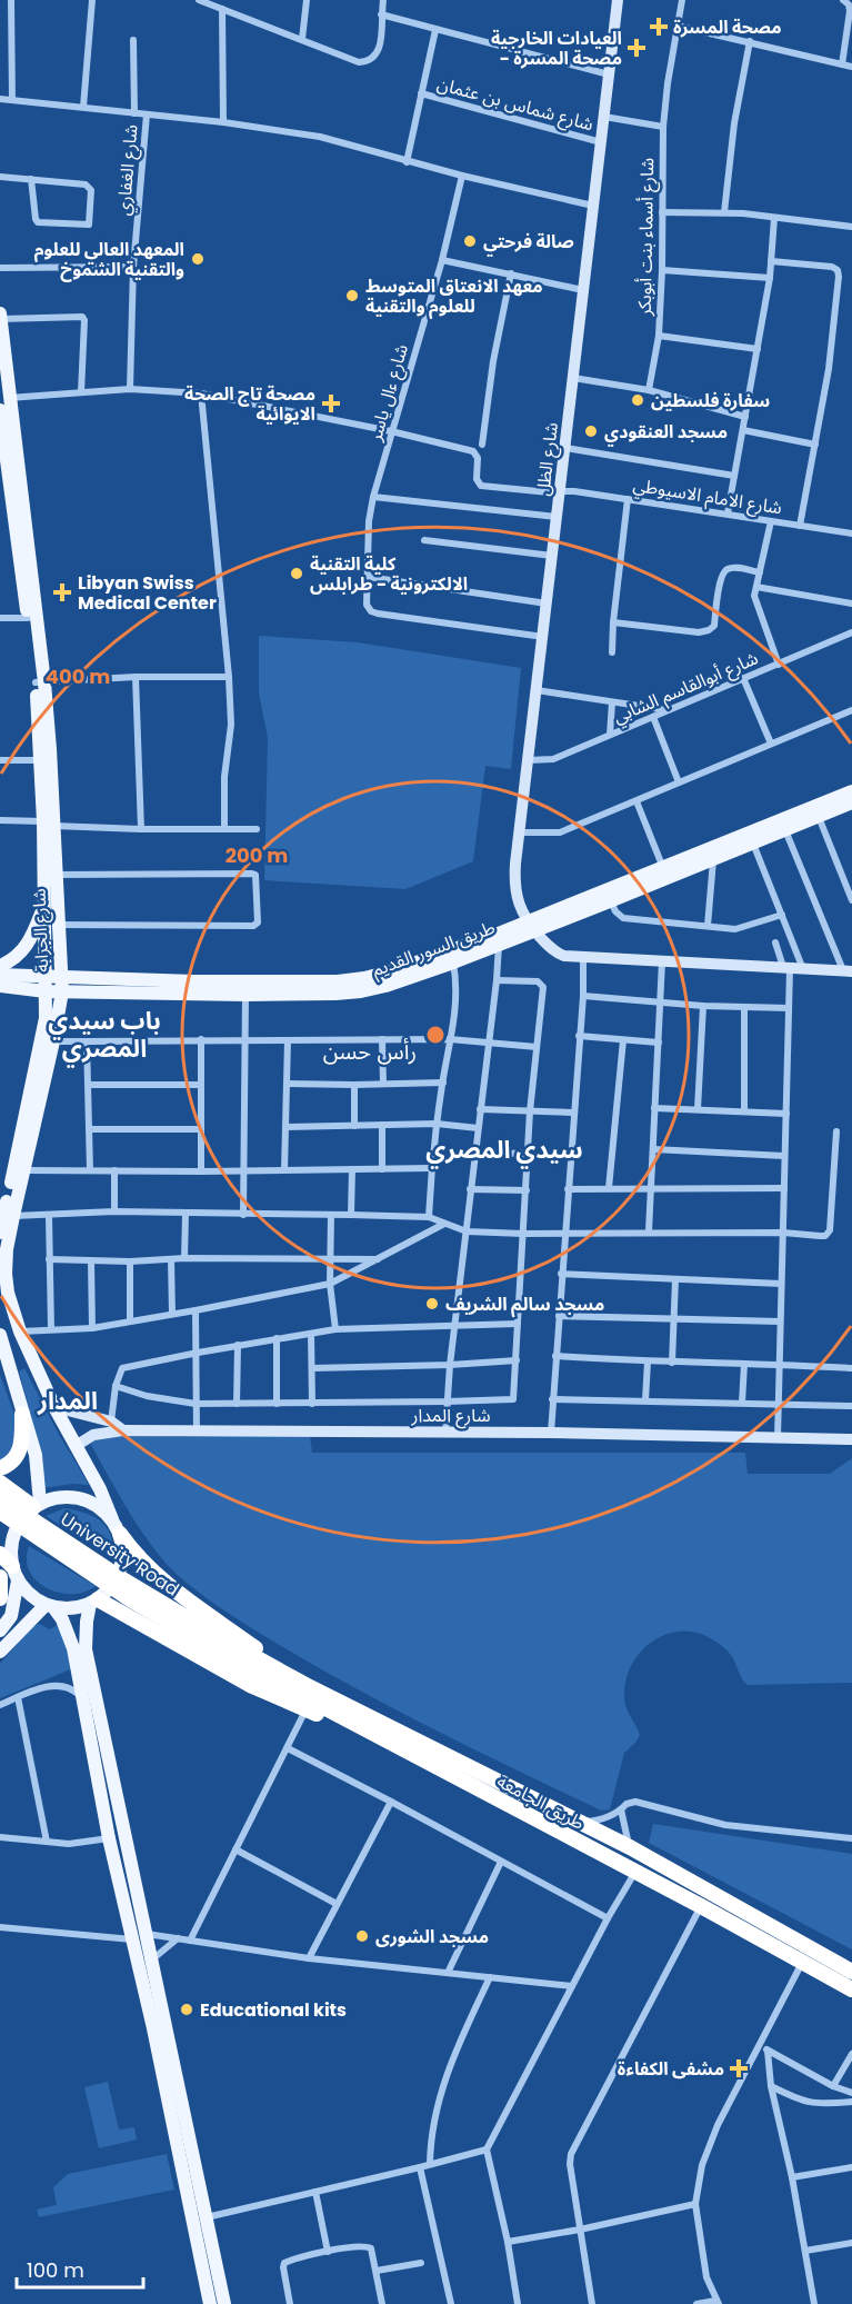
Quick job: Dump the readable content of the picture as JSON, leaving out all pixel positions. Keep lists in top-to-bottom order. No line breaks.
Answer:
{"streets":{"highway":["University Road","طريق الجامعة"],"main road":["شارع الجرابة","طريق السور القديم"],"street":["شارع شماس بن عثمان","شارع الغفاري","شارع أسماء بنت أبوبكر","شارع ءال ياسر","شارع الظل","شارع الامام الاسيوطي","شارع أبوالقاسم الشابي","شارع المدار"]},"crossings":[["شارع شماس بن عثمان","شارع الظل"],["شارع ءال ياسر","شارع الظل"],["شارع ءال ياسر","شارع الامام الاسيوطي"],["شارع الظل","شارع الامام الاسيوطي"],["شارع الظل","شارع أبوالقاسم الشابي"],["شارع الظل","طريق السور القديم"],["شارع الجرابة","طريق السور القديم"],["شارع الجرابة","شارع المدار"],["University Road","طريق الجامعة"]],"districts":["باب سيدي المصري","رأس حسن","سيدي المصري","المدار"],"places":{"health":["مصحة المسرة","العيادات الخارجية - مصحة المسرة","مصحة تاج الصحة الايوائية","Libyan Swiss Medical Center","مشفى الكفاءة"],"other":["صالة فرحتي","المعهد العالي للعلوم والتقنية الشموخ","معهد الانعتاق المتوسط للعلوم والتقنية","سفارة فلسطين","مسجد العنقودي","كلية التقنية الالكترونية - طرابلس","مسجد سالم الشريف","مسجد الشورى","Educational kits"]},"scale_bar":"100 m","rings":["400 m","200 m"]}
